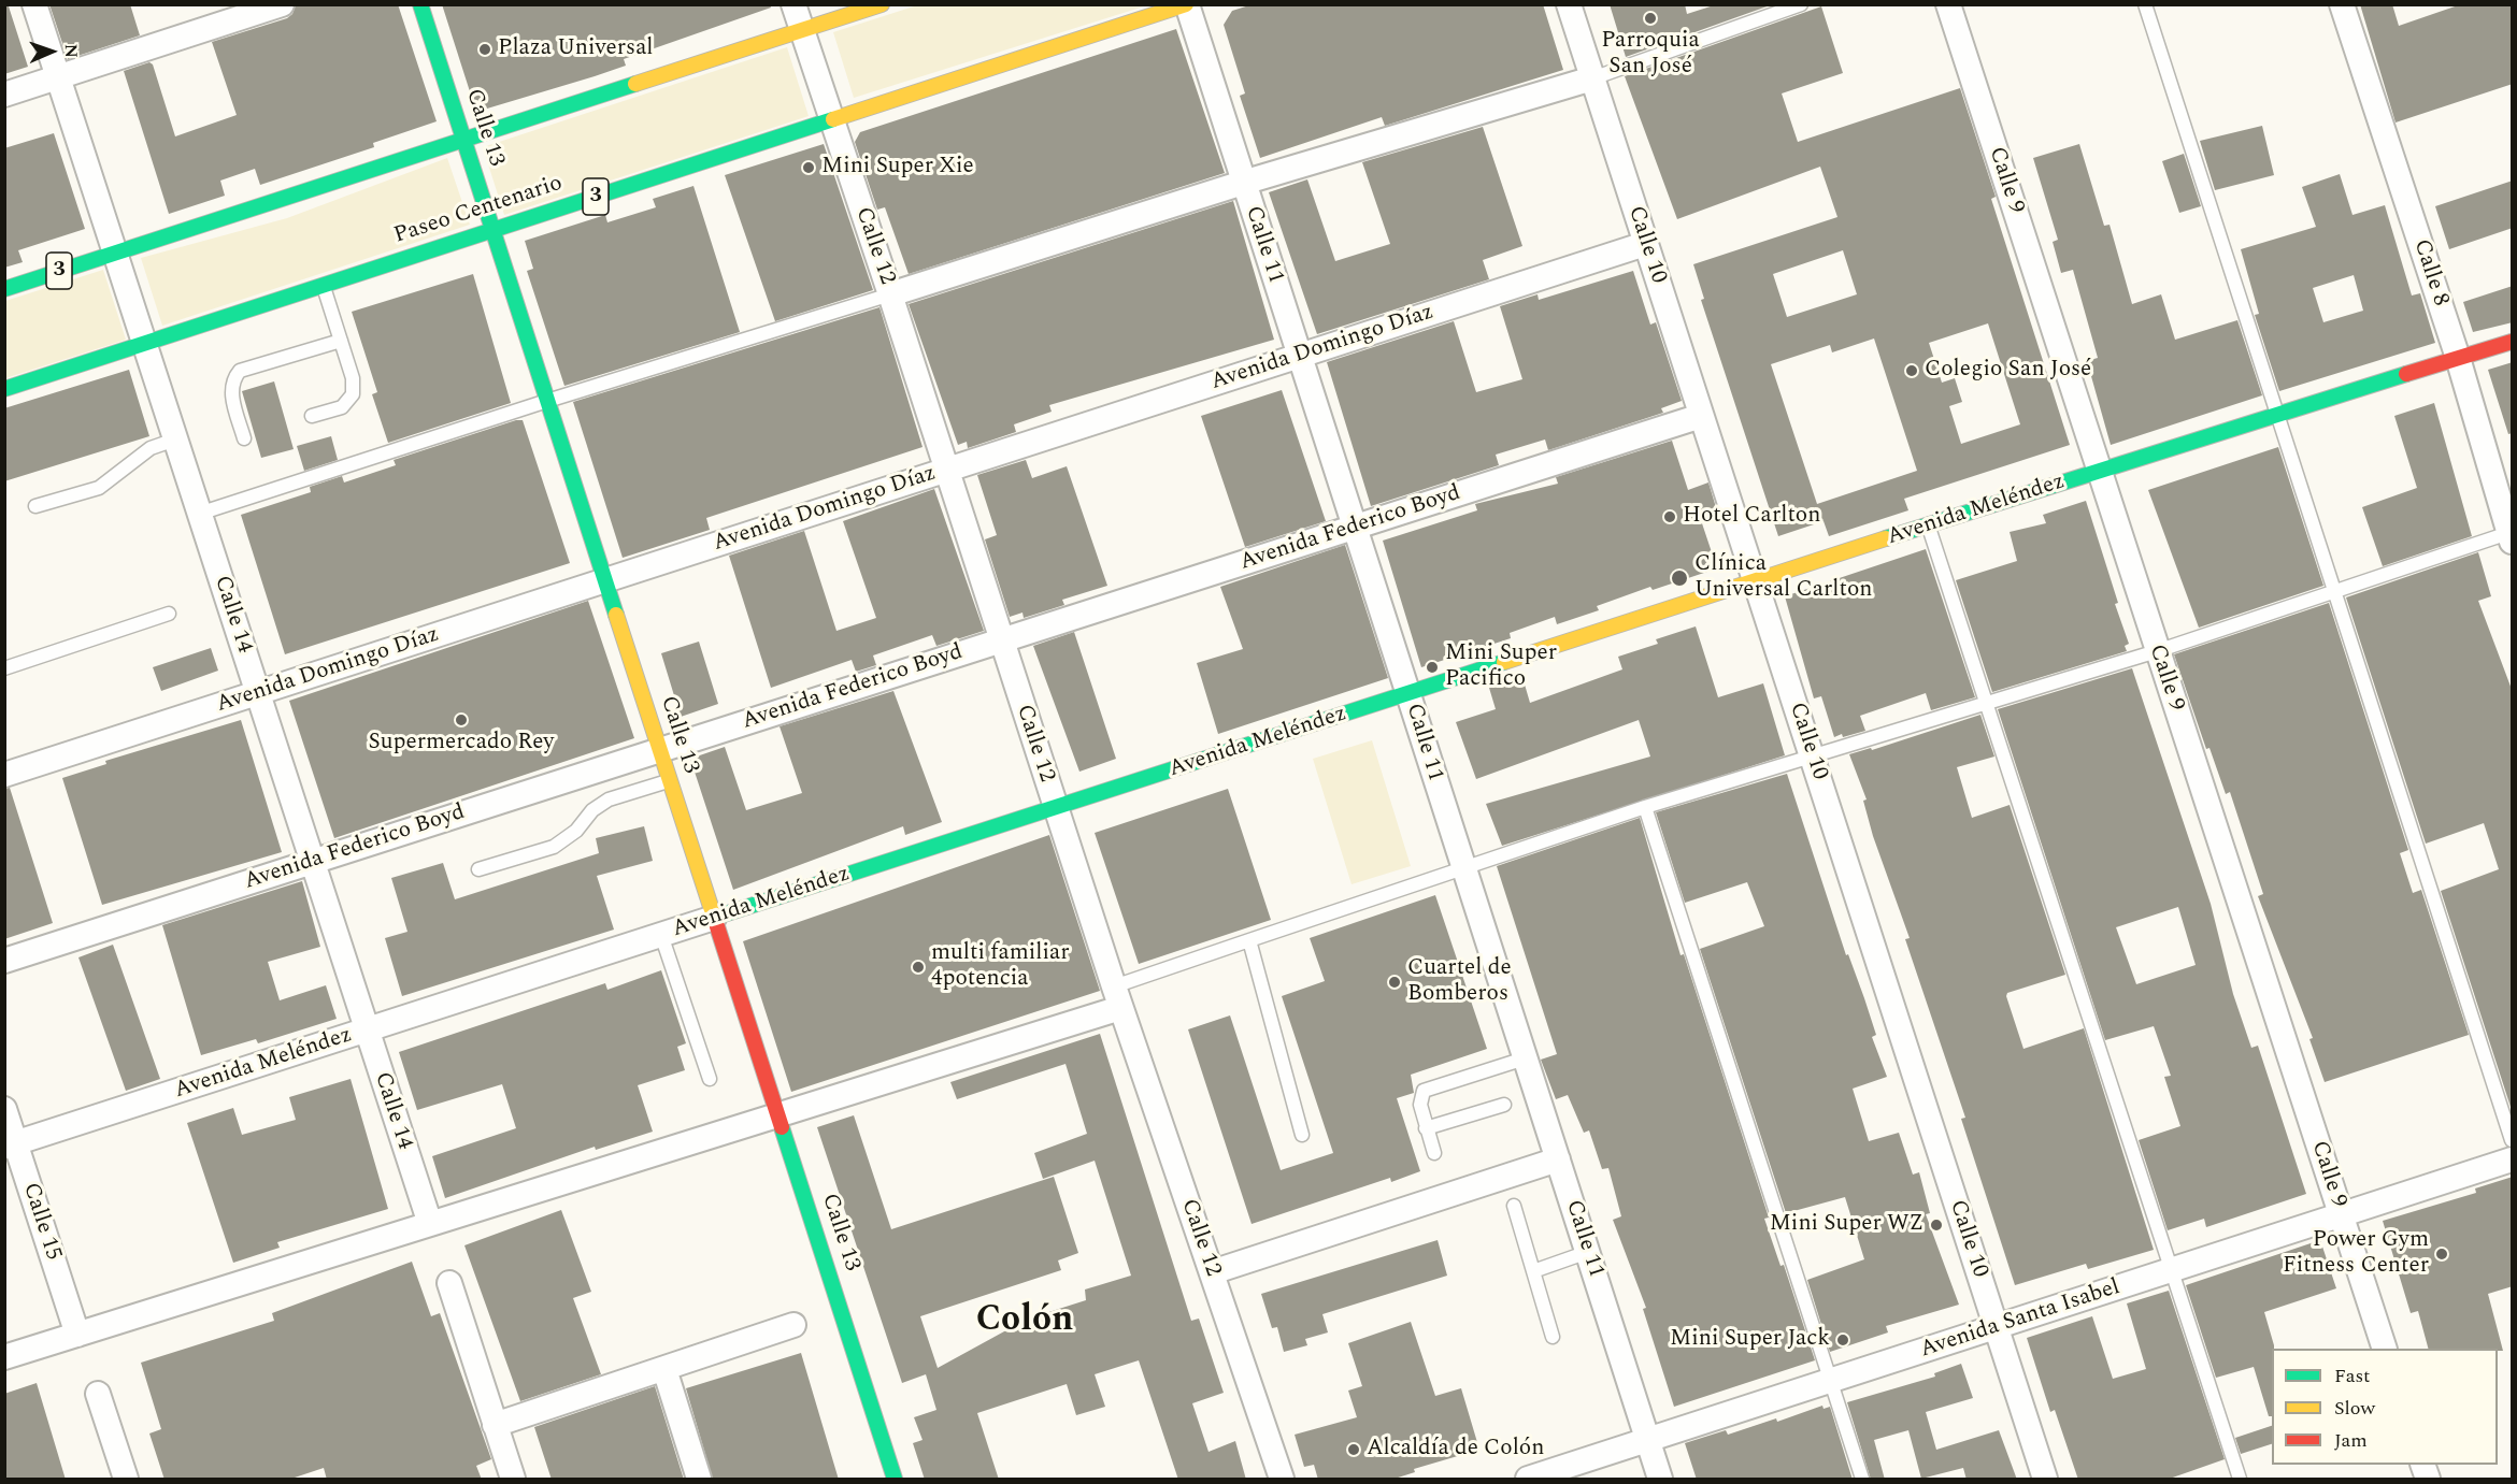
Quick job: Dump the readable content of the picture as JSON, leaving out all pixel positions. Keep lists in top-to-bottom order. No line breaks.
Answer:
{"streets":{"main road":["Calle 13","3","Paseo Centenario","Avenida Meléndez"],"street":["Calle 9","Calle 11","Calle 10","Calle 12","Calle 8","Avenida Domingo Díaz","Avenida Federico Boyd","Calle 14","Calle 15","Avenida Santa Isabel"]},"crossings":[["Calle 13","3"],["Calle 13","Paseo Centenario"],["Calle 13","Avenida Domingo Díaz"],["Calle 13","Avenida Meléndez"],["Calle 13","Avenida Federico Boyd"],["Calle 9","Avenida Meléndez"],["Calle 9","Avenida Santa Isabel"],["3","Calle 12"],["3","Calle 14"],["Paseo Centenario","Calle 11"],["Paseo Centenario","Calle 12"],["Paseo Centenario","Calle 14"],["Calle 11","Avenida Domingo Díaz"],["Calle 11","Avenida Meléndez"],["Calle 11","Avenida Federico Boyd"],["Calle 11","Avenida Santa Isabel"],["Calle 10","Avenida Domingo Díaz"],["Calle 10","Avenida Meléndez"],["Calle 10","Avenida Federico Boyd"],["Calle 10","Avenida Santa Isabel"],["Calle 12","Avenida Domingo Díaz"],["Calle 12","Avenida Meléndez"],["Calle 12","Avenida Federico Boyd"],["Calle 8","Avenida Meléndez"],["Avenida Domingo Díaz","Calle 14"],["Avenida Meléndez","Calle 14"],["Avenida Meléndez","Calle 15"],["Avenida Federico Boyd","Calle 14"]],"districts":["Colón"],"places":["Parroquia San José","Plaza Universal","Mini Super Xie","Colegio San José","Hotel Carlton","Clínica Universal Carlton","Mini Super Pacifico","Supermercado Rey","multi familiar 4potencia","Cuartel de Bomberos","Mini Super WZ","Power Gym Fitness Center","Mini Super Jack","Alcaldía de Colón"],"legend":["Fast","Slow","Jam"],"north":"right"}
